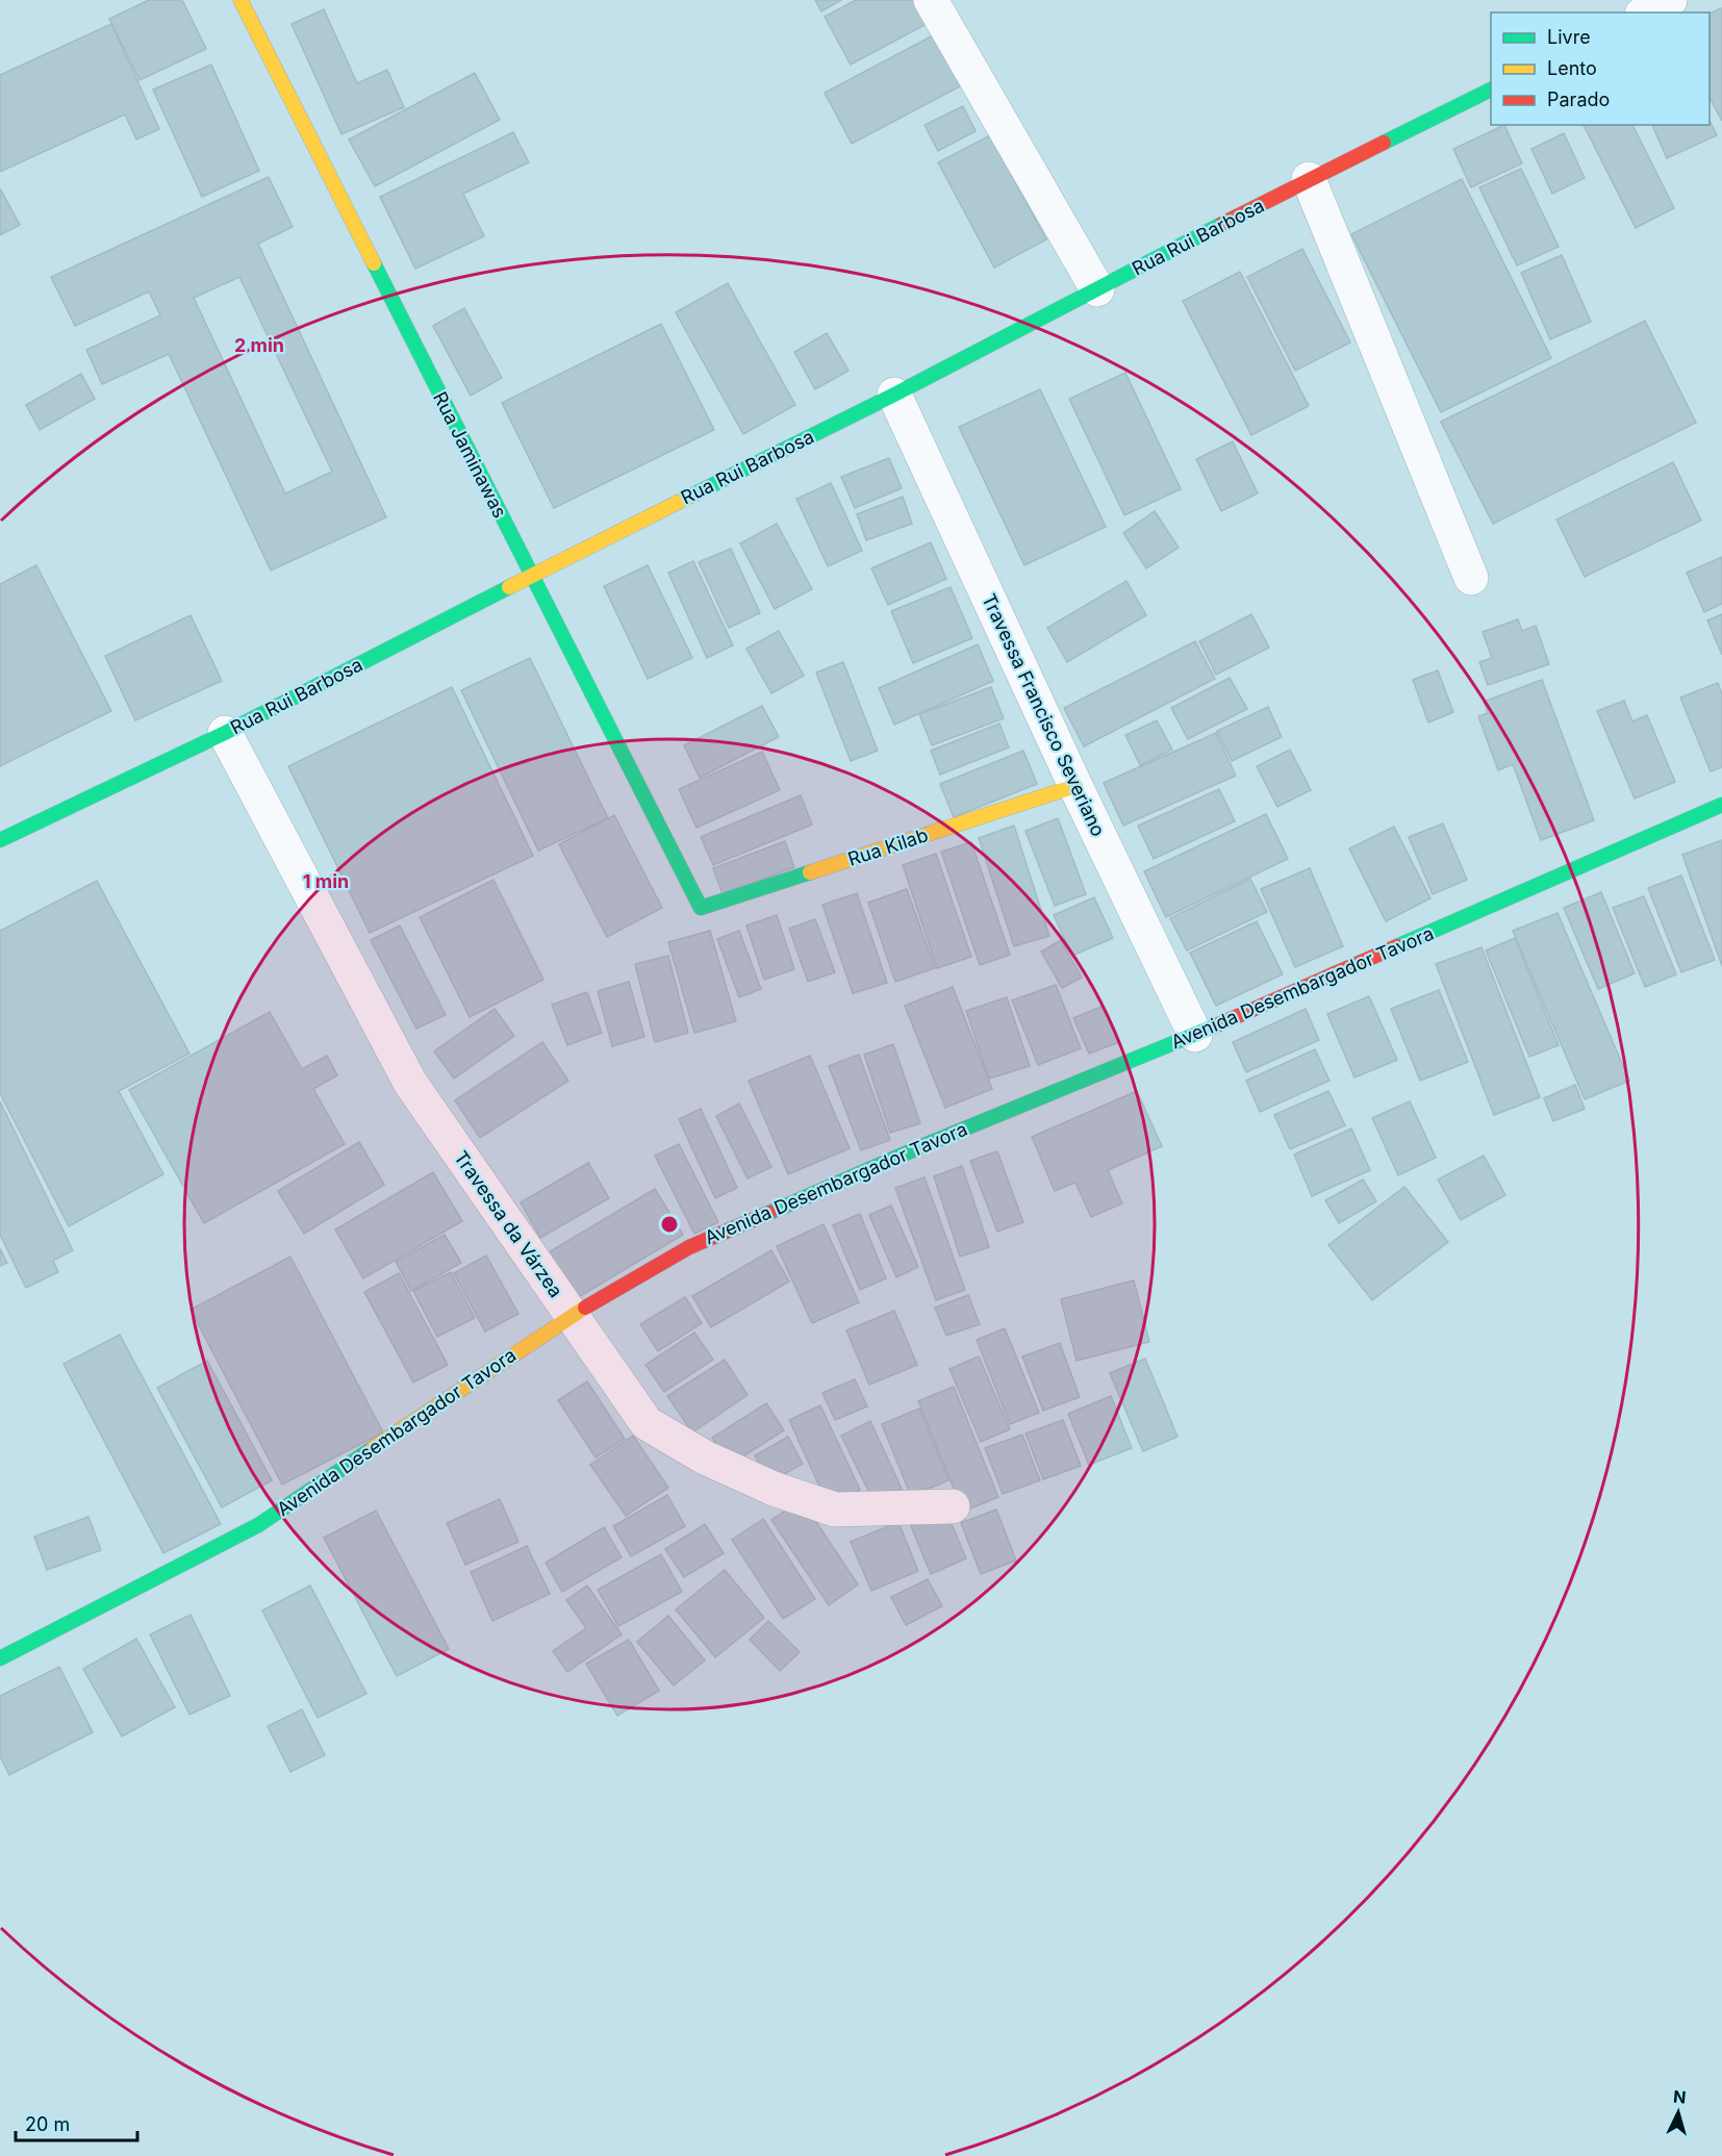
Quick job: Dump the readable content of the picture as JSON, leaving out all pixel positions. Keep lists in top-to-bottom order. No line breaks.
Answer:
{"streets":{"street":["Rua Rui Barbosa","Rua Jaminawas","Travessa Francisco Severiano","Rua Kilab","Avenida Desembargador Tavora","Travessa da Várzea"]},"crossings":[["Rua Rui Barbosa","Rua Jaminawas"],["Rua Rui Barbosa","Travessa Francisco Severiano"],["Rua Rui Barbosa","Travessa da Várzea"],["Rua Jaminawas","Rua Kilab"],["Travessa Francisco Severiano","Rua Kilab"],["Travessa Francisco Severiano","Avenida Desembargador Tavora"],["Avenida Desembargador Tavora","Travessa da Várzea"]],"legend":["Livre","Lento","Parado"],"scale_bar":"20 m","north":"top","rings":["2 min","1 min"]}
